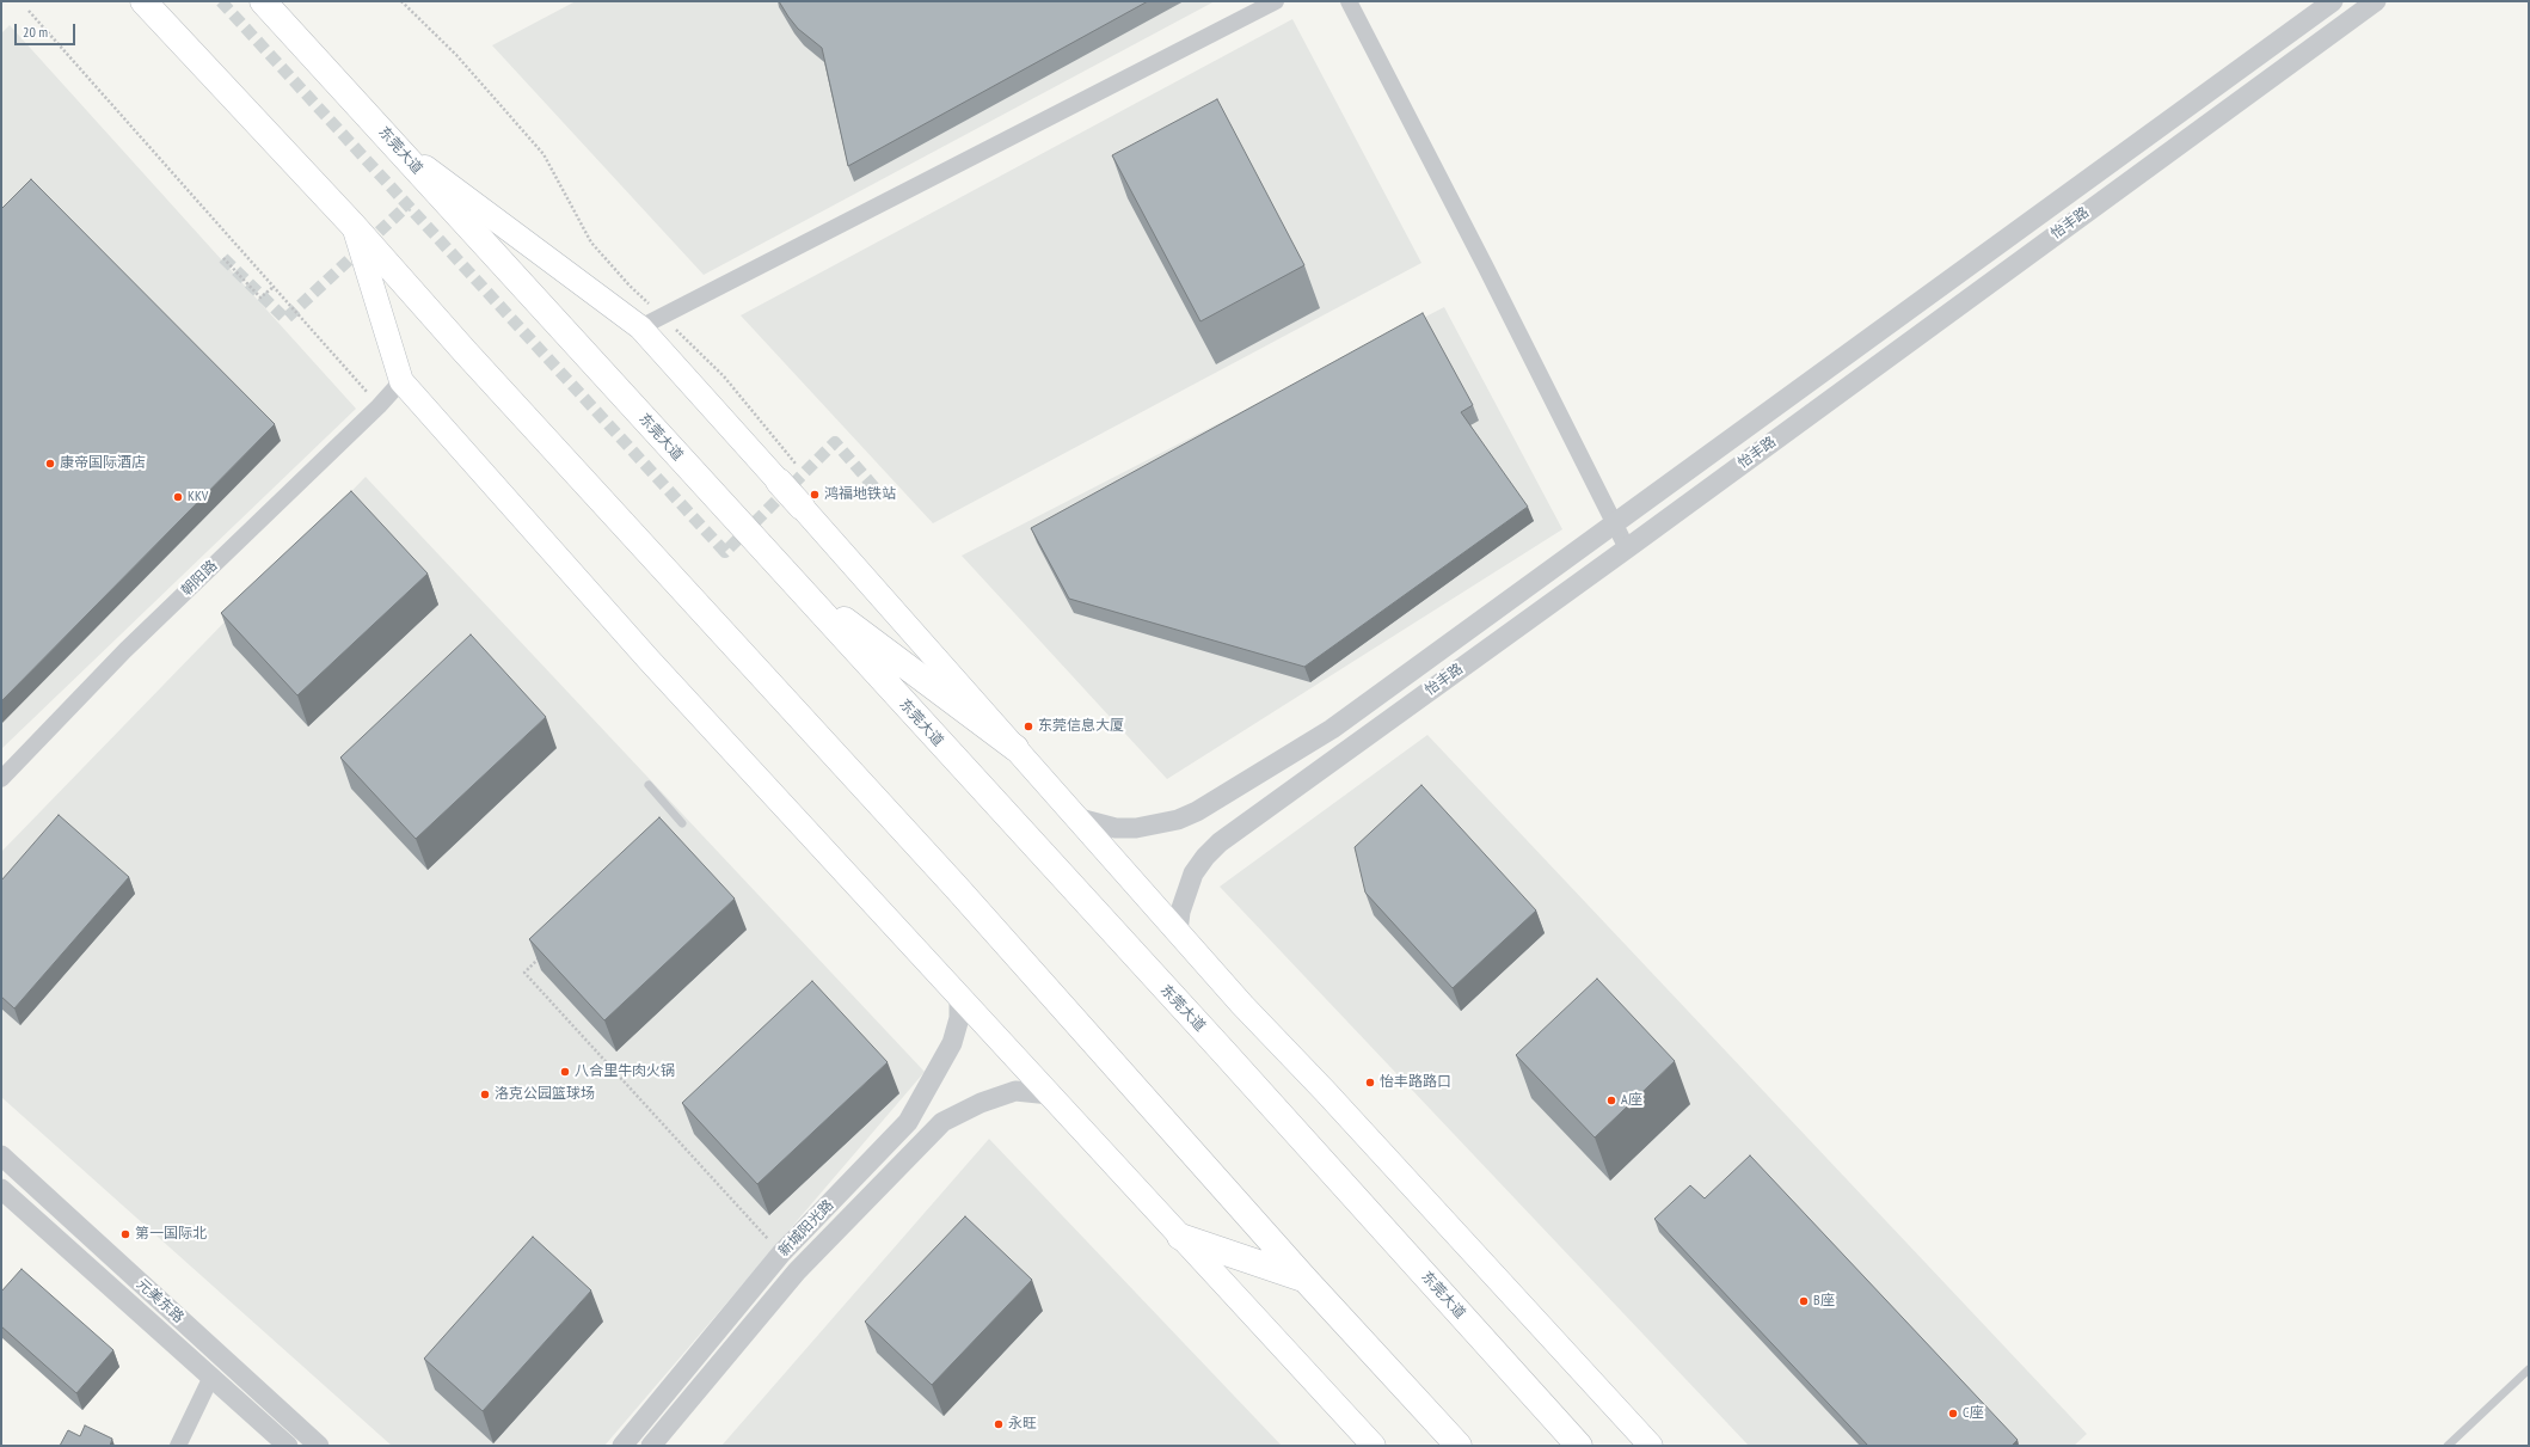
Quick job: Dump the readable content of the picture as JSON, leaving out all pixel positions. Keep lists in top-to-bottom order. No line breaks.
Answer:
{"streets":{"main road":["东莞大道"],"street":["怡丰路","朝阳路","新城阳光路","元美东路"]},"places":["康帝国际酒店","鸿福地铁站","KKV","东莞信息大厦","八合里牛肉火锅","怡丰路路口","洛克公园篮球场","A座","第一国际北","B座","C座","永旺"],"scale_bar":"20 m"}
